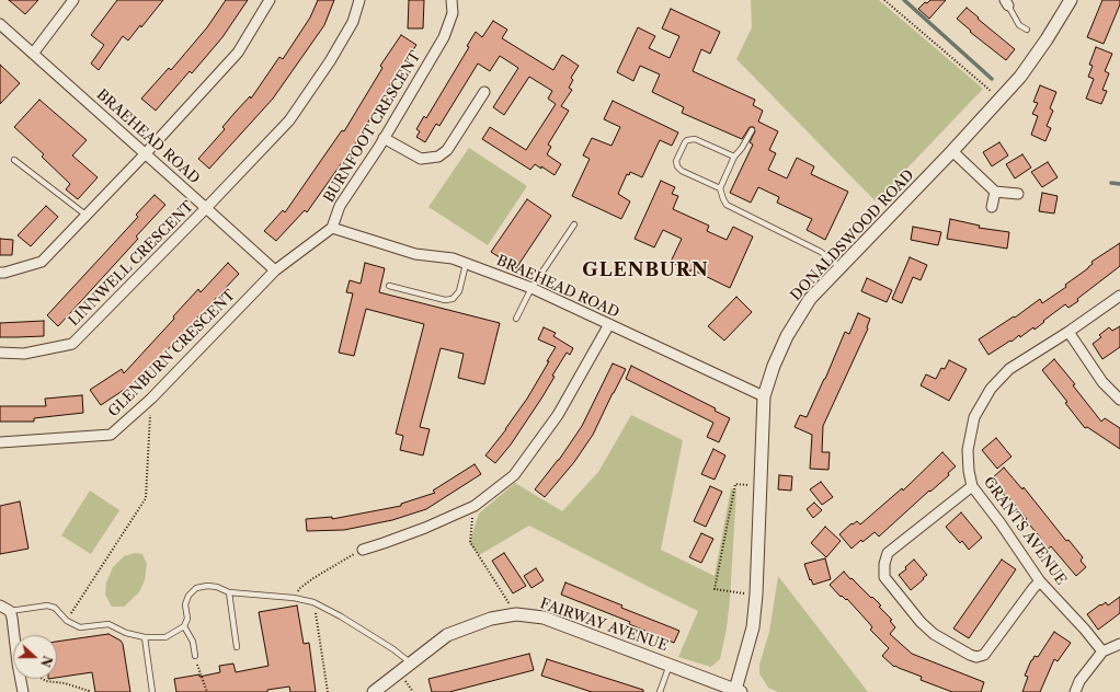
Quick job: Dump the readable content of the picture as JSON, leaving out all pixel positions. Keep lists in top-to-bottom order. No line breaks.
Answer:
{"streets":{"street":["BURNFOOT CRESCENT","BRAEHEAD ROAD","DONALDSWOOD ROAD","LINNWELL CRESCENT","GLENBURN CRESCENT","GRANTS AVENUE","FAIRWAY AVENUE"]},"crossings":[["BURNFOOT CRESCENT","BRAEHEAD ROAD"],["BRAEHEAD ROAD","DONALDSWOOD ROAD"],["BRAEHEAD ROAD","LINNWELL CRESCENT"],["BRAEHEAD ROAD","GLENBURN CRESCENT"],["DONALDSWOOD ROAD","FAIRWAY AVENUE"]],"districts":["GLENBURN"],"north":"right"}
